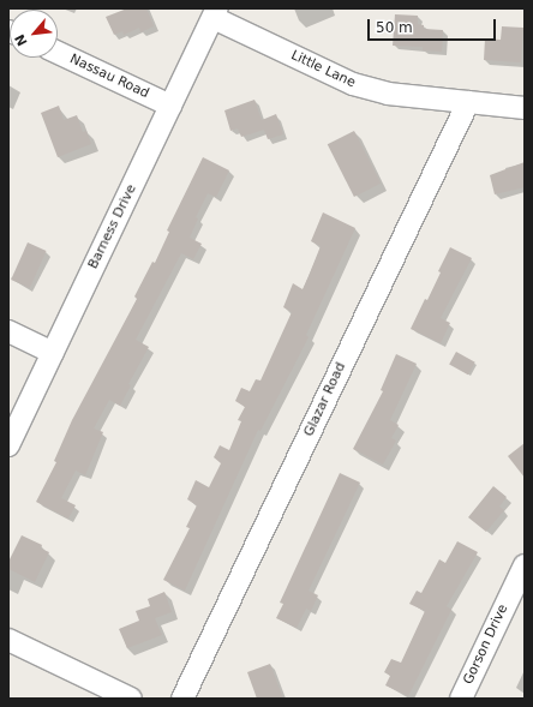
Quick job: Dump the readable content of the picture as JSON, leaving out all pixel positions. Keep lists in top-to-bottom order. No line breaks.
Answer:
{"streets":{"street":["Little Lane","Nassau Road","Barness Drive","Glazar Road","Gorson Drive"]},"crossings":[["Little Lane","Barness Drive"],["Little Lane","Glazar Road"],["Nassau Road","Barness Drive"]],"scale_bar":"50 m","north":"bottom left"}
